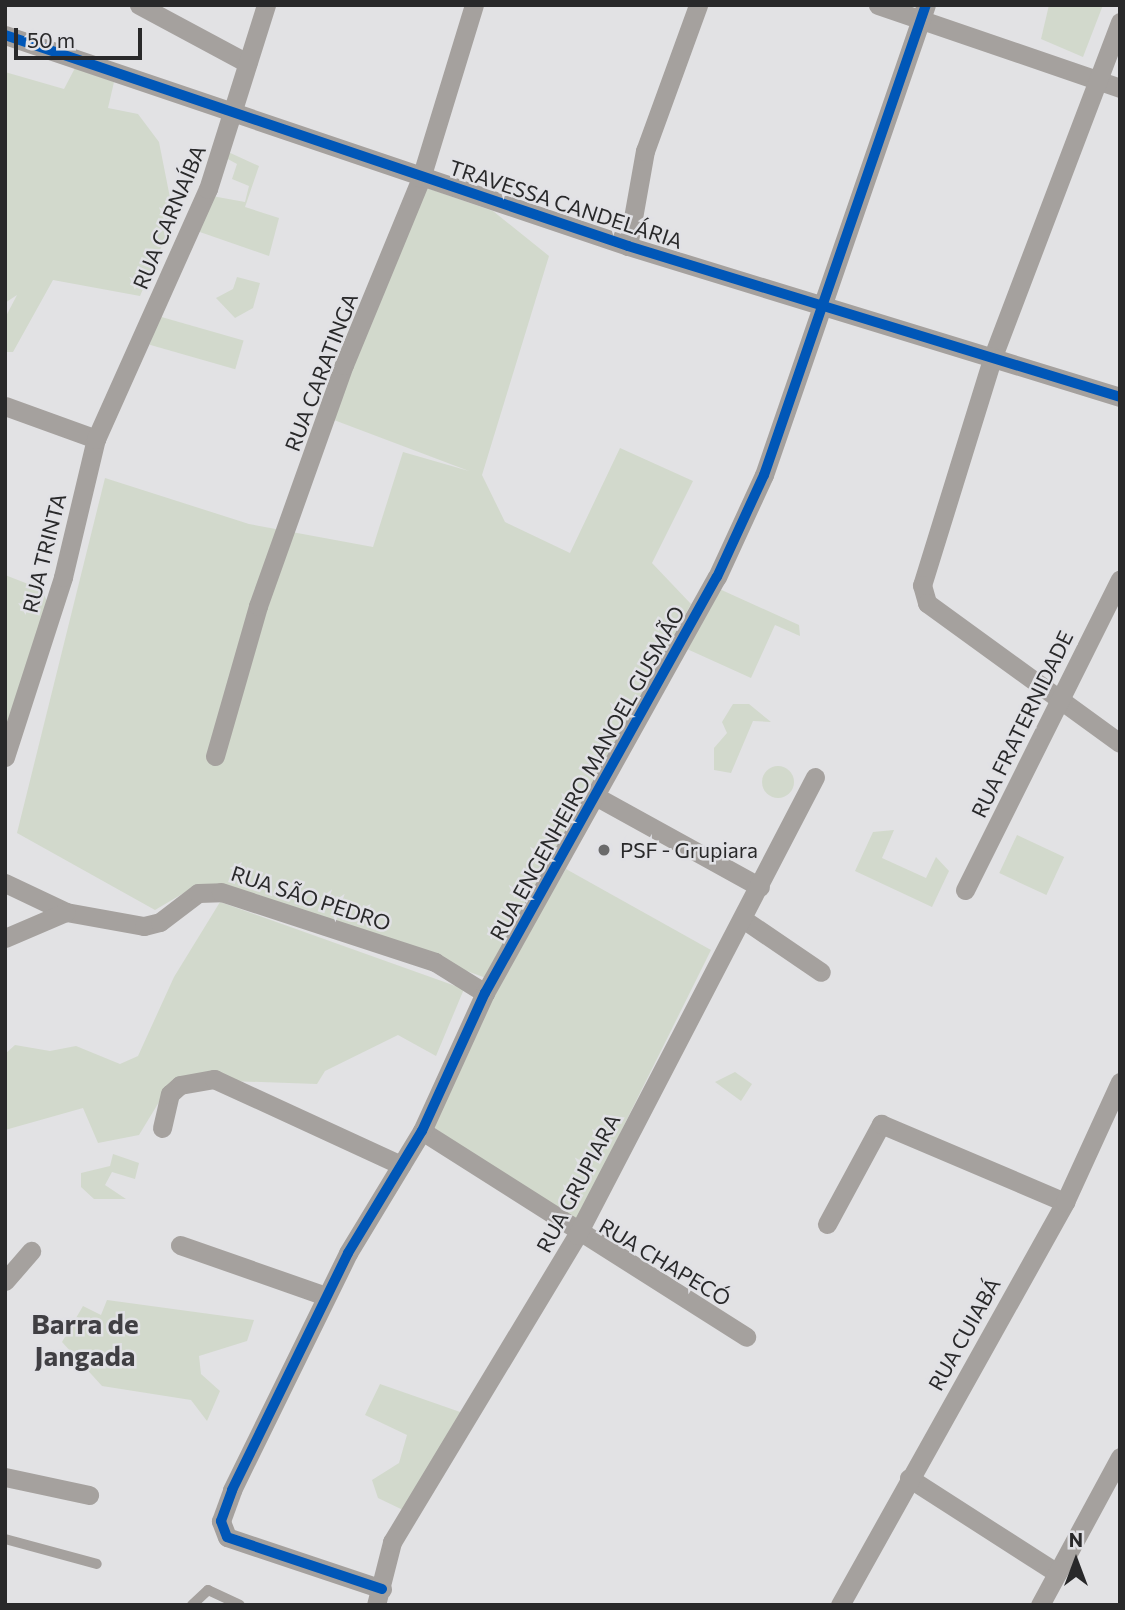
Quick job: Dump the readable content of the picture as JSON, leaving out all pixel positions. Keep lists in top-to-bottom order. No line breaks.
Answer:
{"streets":{"street":["TRAVESSA CANDELÁRIA","RUA CARNAÍBA","RUA CARATINGA","RUA TRINTA","RUA FRATERNIDADE","RUA ENGENHEIRO MANOEL GUSMÃO","RUA SÃO PEDRO","RUA GRUPIARA","RUA CHAPECÓ","RUA CUIABÁ"]},"crossings":[["TRAVESSA CANDELÁRIA","RUA CARNAÍBA"],["TRAVESSA CANDELÁRIA","RUA CARATINGA"],["TRAVESSA CANDELÁRIA","RUA ENGENHEIRO MANOEL GUSMÃO"],["RUA CARNAÍBA","RUA TRINTA"],["RUA ENGENHEIRO MANOEL GUSMÃO","RUA SÃO PEDRO"],["RUA ENGENHEIRO MANOEL GUSMÃO","RUA GRUPIARA"],["RUA ENGENHEIRO MANOEL GUSMÃO","RUA CHAPECÓ"],["RUA GRUPIARA","RUA CHAPECÓ"]],"districts":["Barra de Jangada"],"places":["PSF - Grupiara"],"scale_bar":"50 m","north":"top"}
